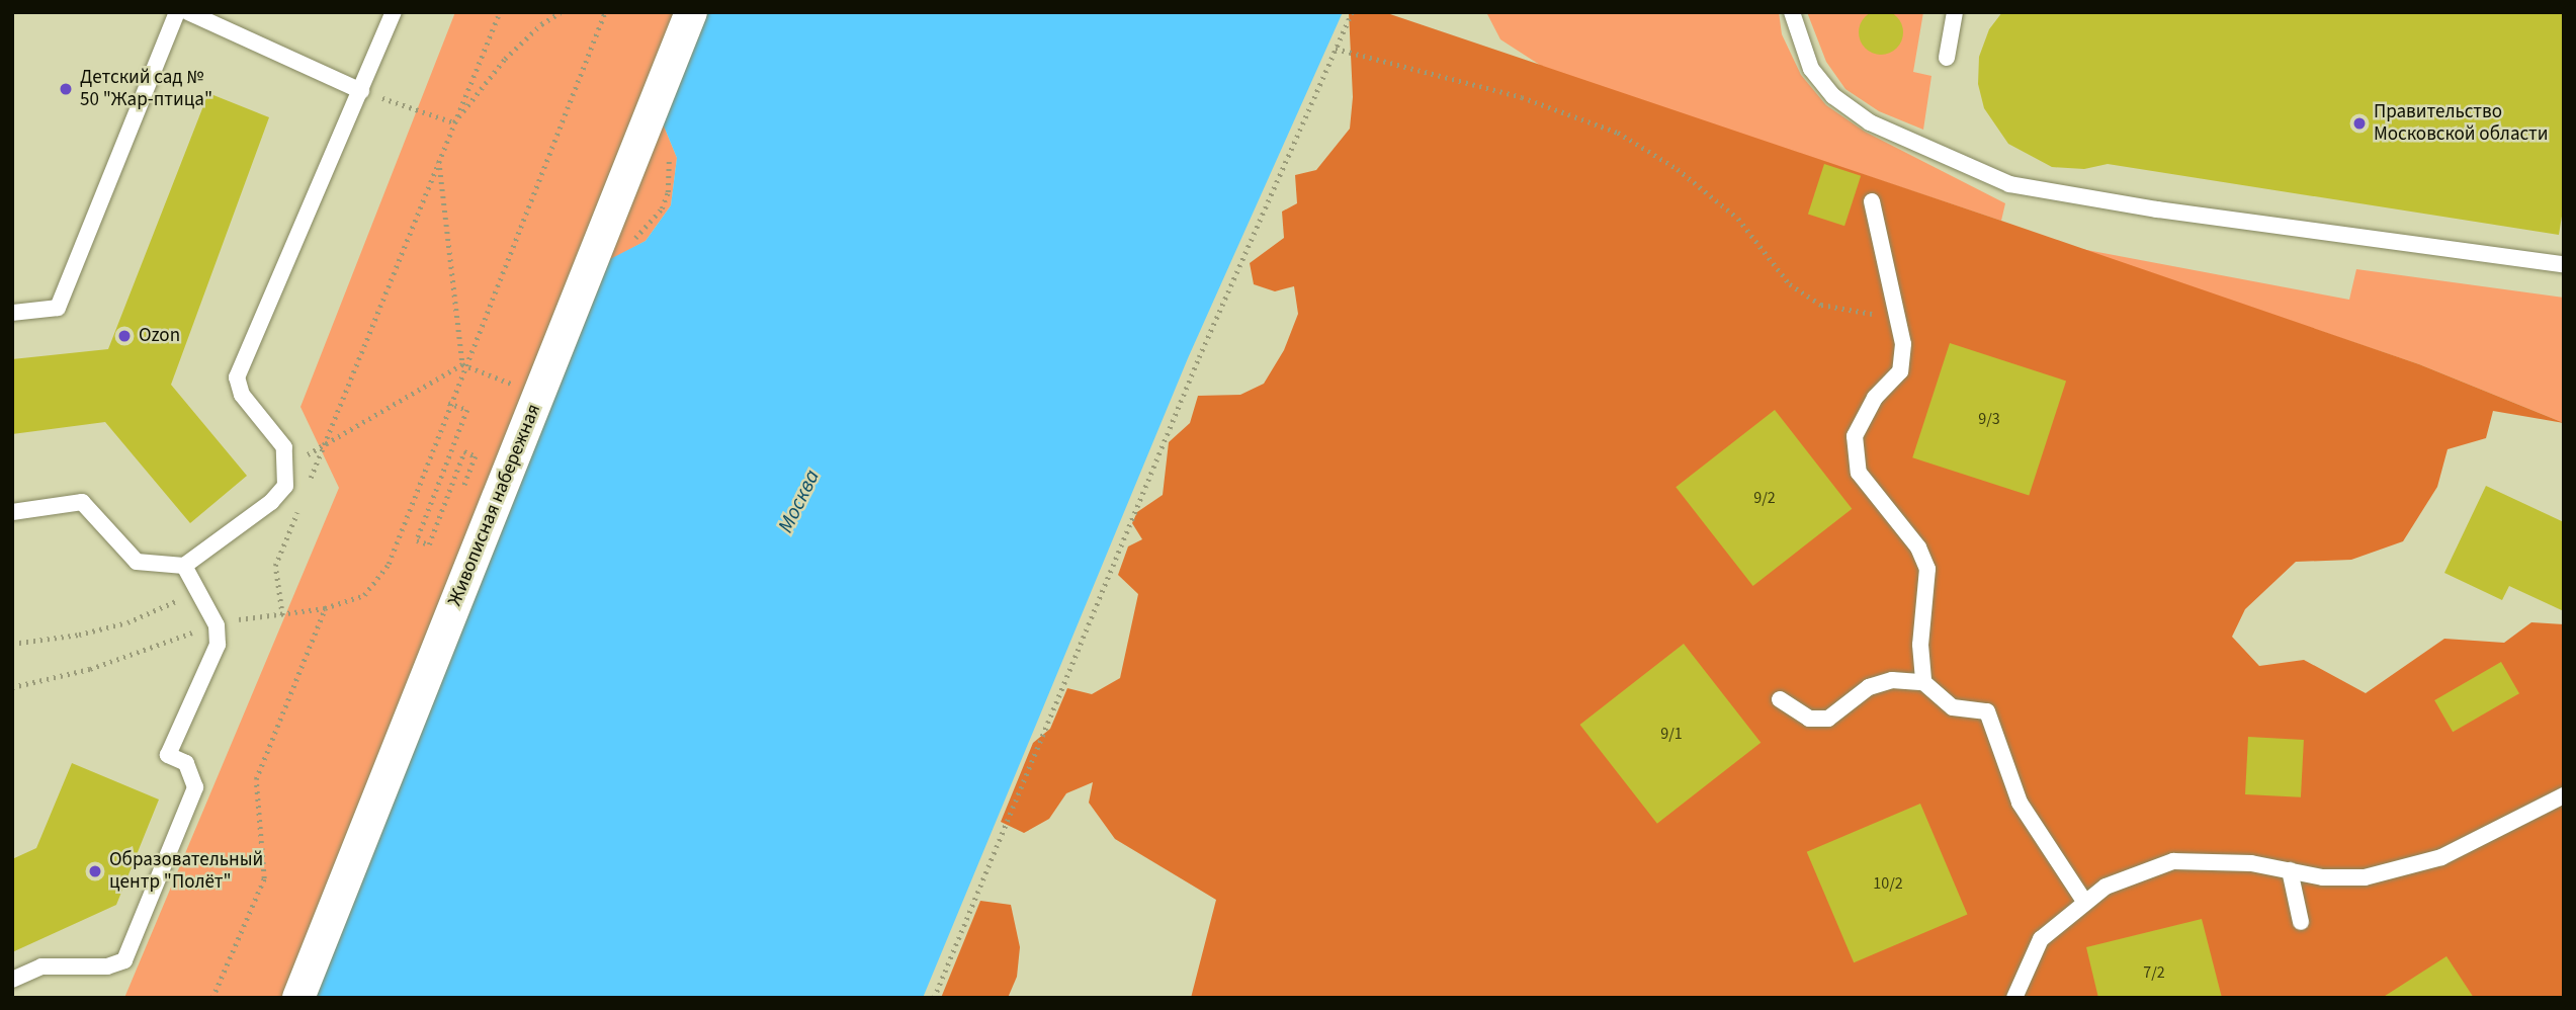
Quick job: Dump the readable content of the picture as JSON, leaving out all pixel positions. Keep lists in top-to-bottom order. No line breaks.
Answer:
{"streets":{"street":["Живописная набережная"]},"water":["Москва"],"places":["Детский сад № 50 \"Жар-птица\"","Правительство Московской области","Ozon","Образовательный центр \"Полёт\""],"house_numbers":["9/3","9/2","9/1","10/2","7/2"]}
